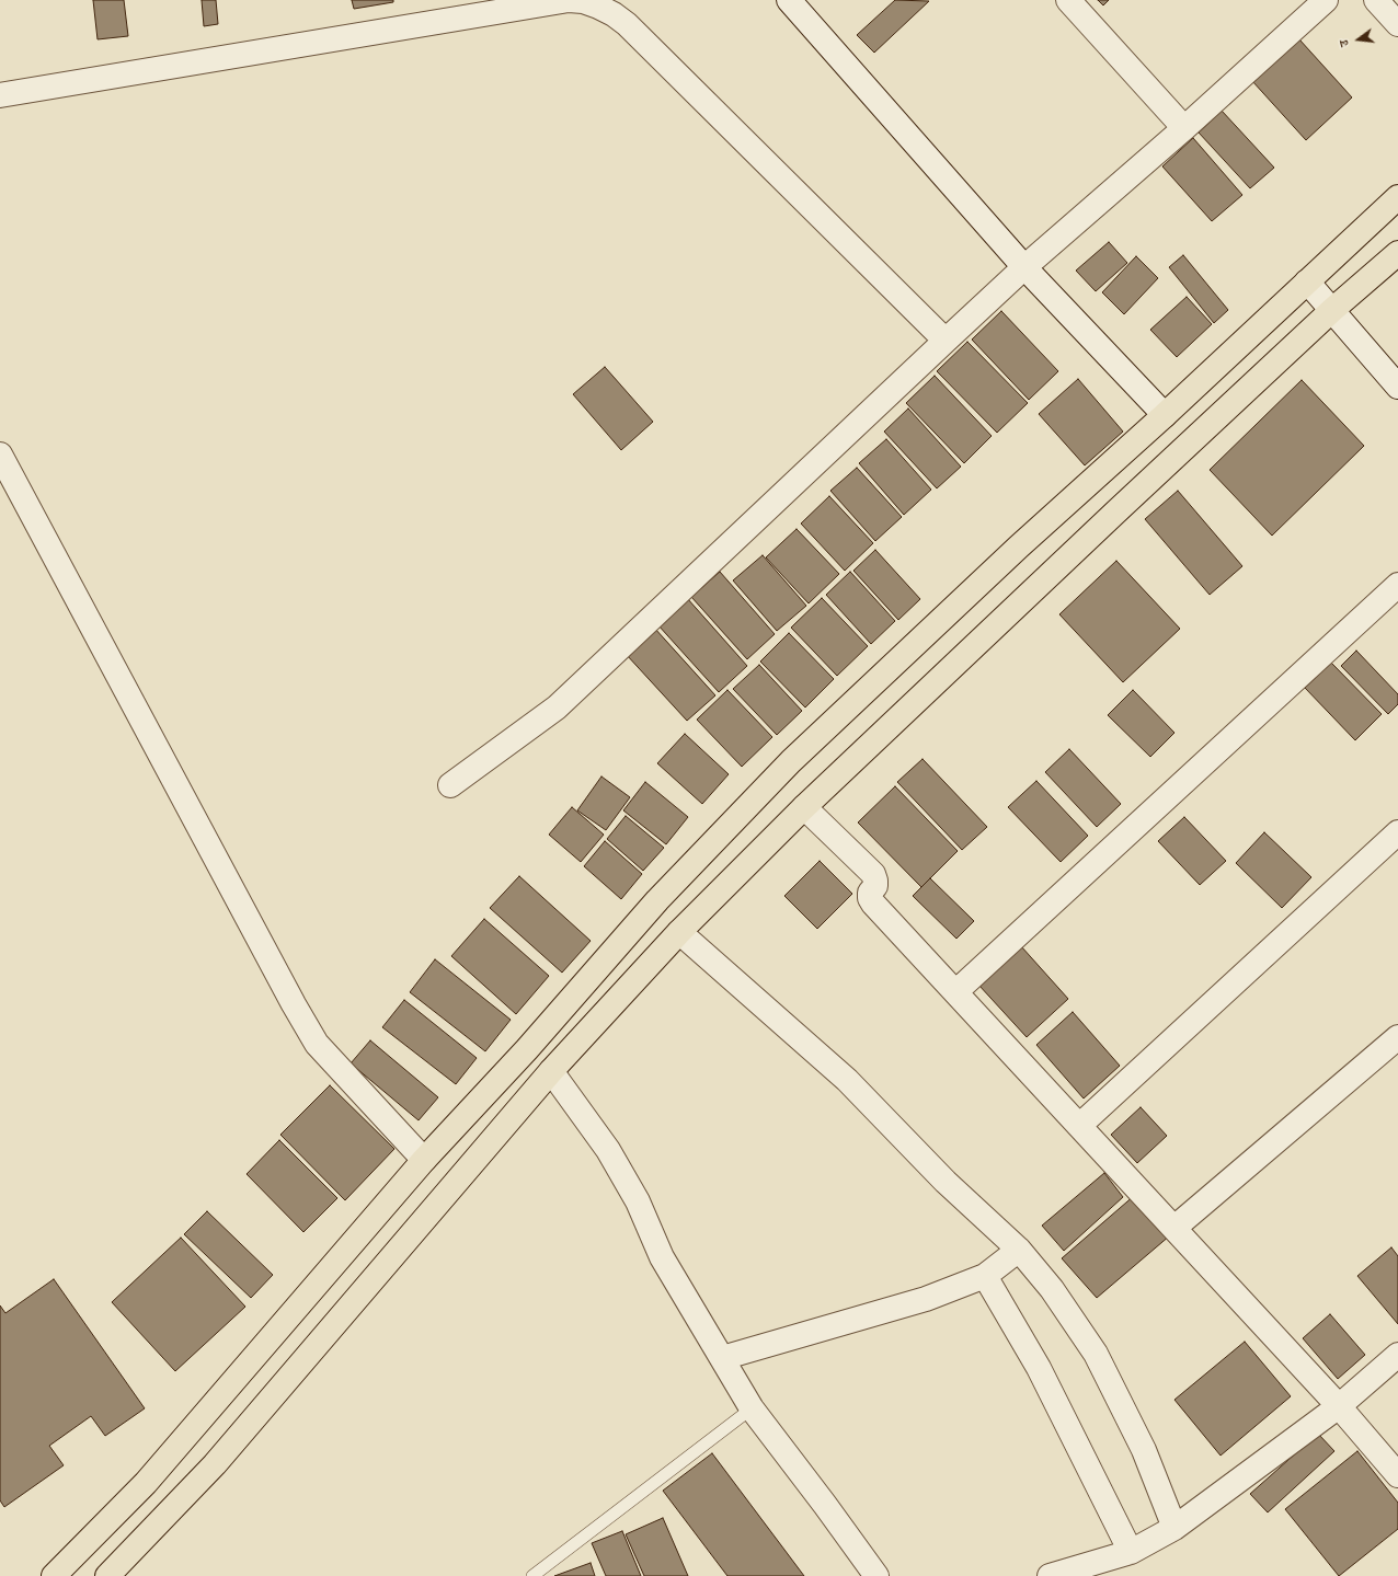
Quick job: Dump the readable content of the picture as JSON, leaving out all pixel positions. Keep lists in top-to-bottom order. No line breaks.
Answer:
{"north":"left"}
